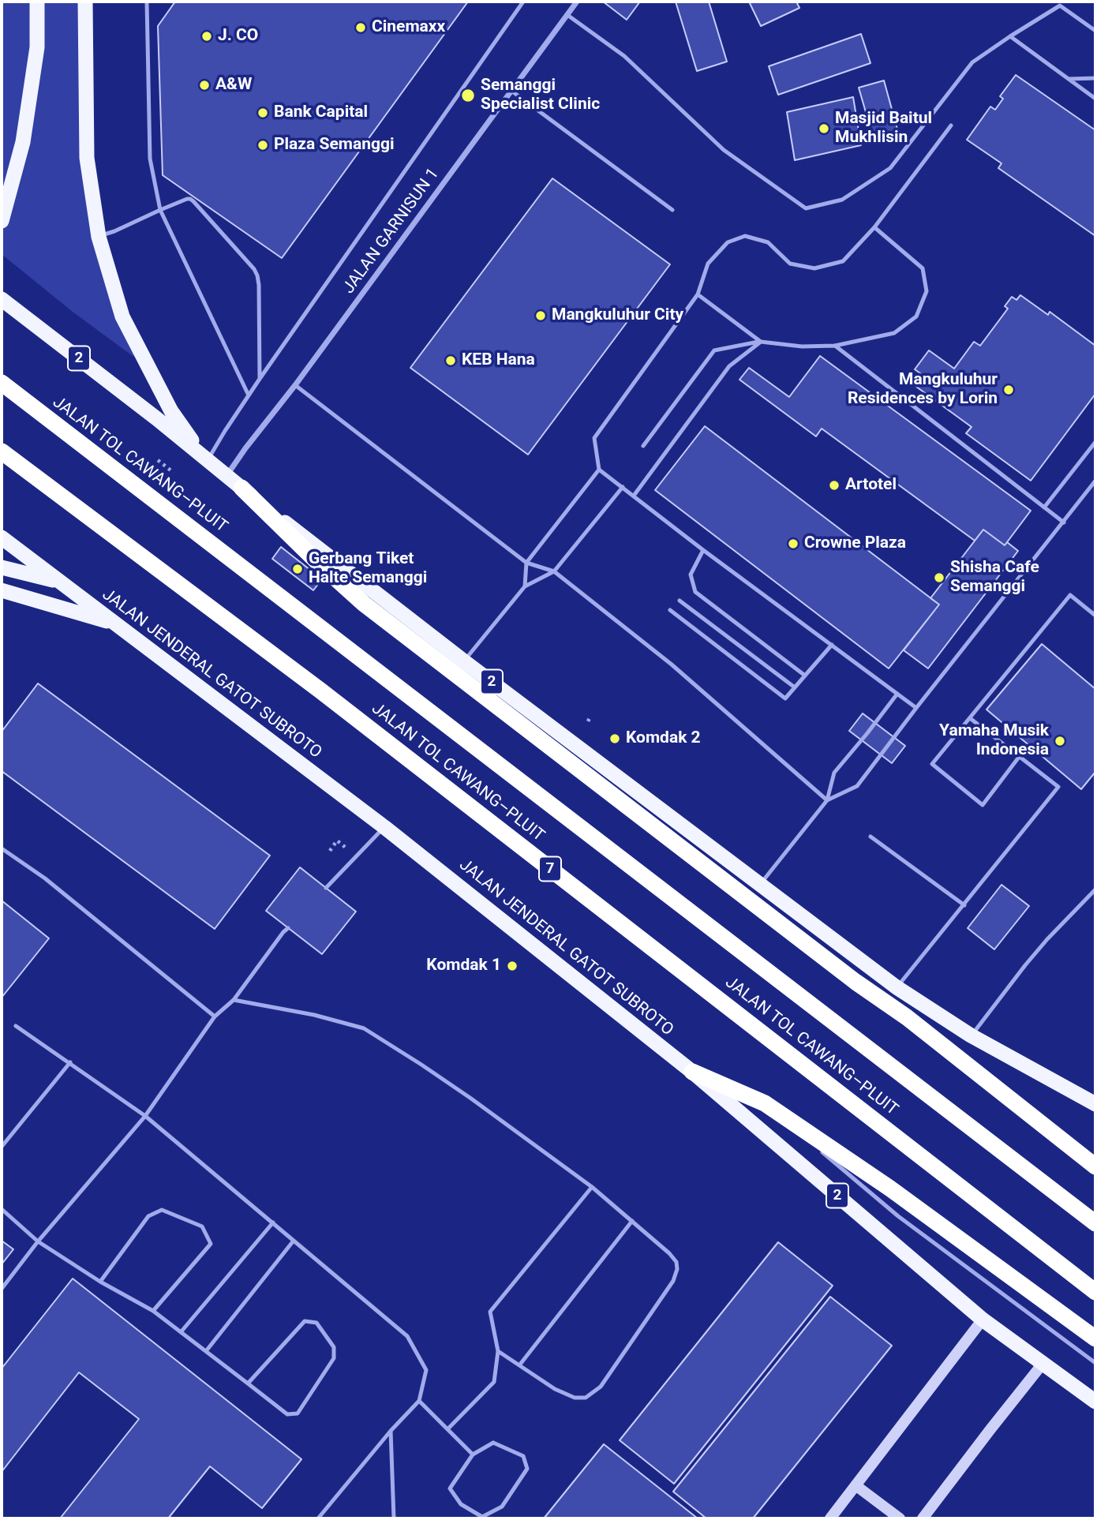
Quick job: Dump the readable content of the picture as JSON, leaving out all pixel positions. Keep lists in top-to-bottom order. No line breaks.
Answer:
{"streets":{"highway":["2","JALAN TOL CAWANG–PLUIT","JALAN JENDERAL GATOT SUBROTO","7"],"street":["JALAN GARNISUN 1"]},"crossings":[["JALAN GARNISUN 1","2"]],"places":["Cinemaxx","J. CO","A&W","Semanggi Specialist Clinic","Bank Capital","Masjid Baitul Mukhlisin","Plaza Semanggi","Mangkuluhur City","KEB Hana","Mangkuluhur Residences by Lorin","Artotel","Crowne Plaza","Gerbang Tiket Halte Semanggi","Shisha Cafe Semanggi","Komdak 2","Yamaha Musik Indonesia","Komdak 1"]}
